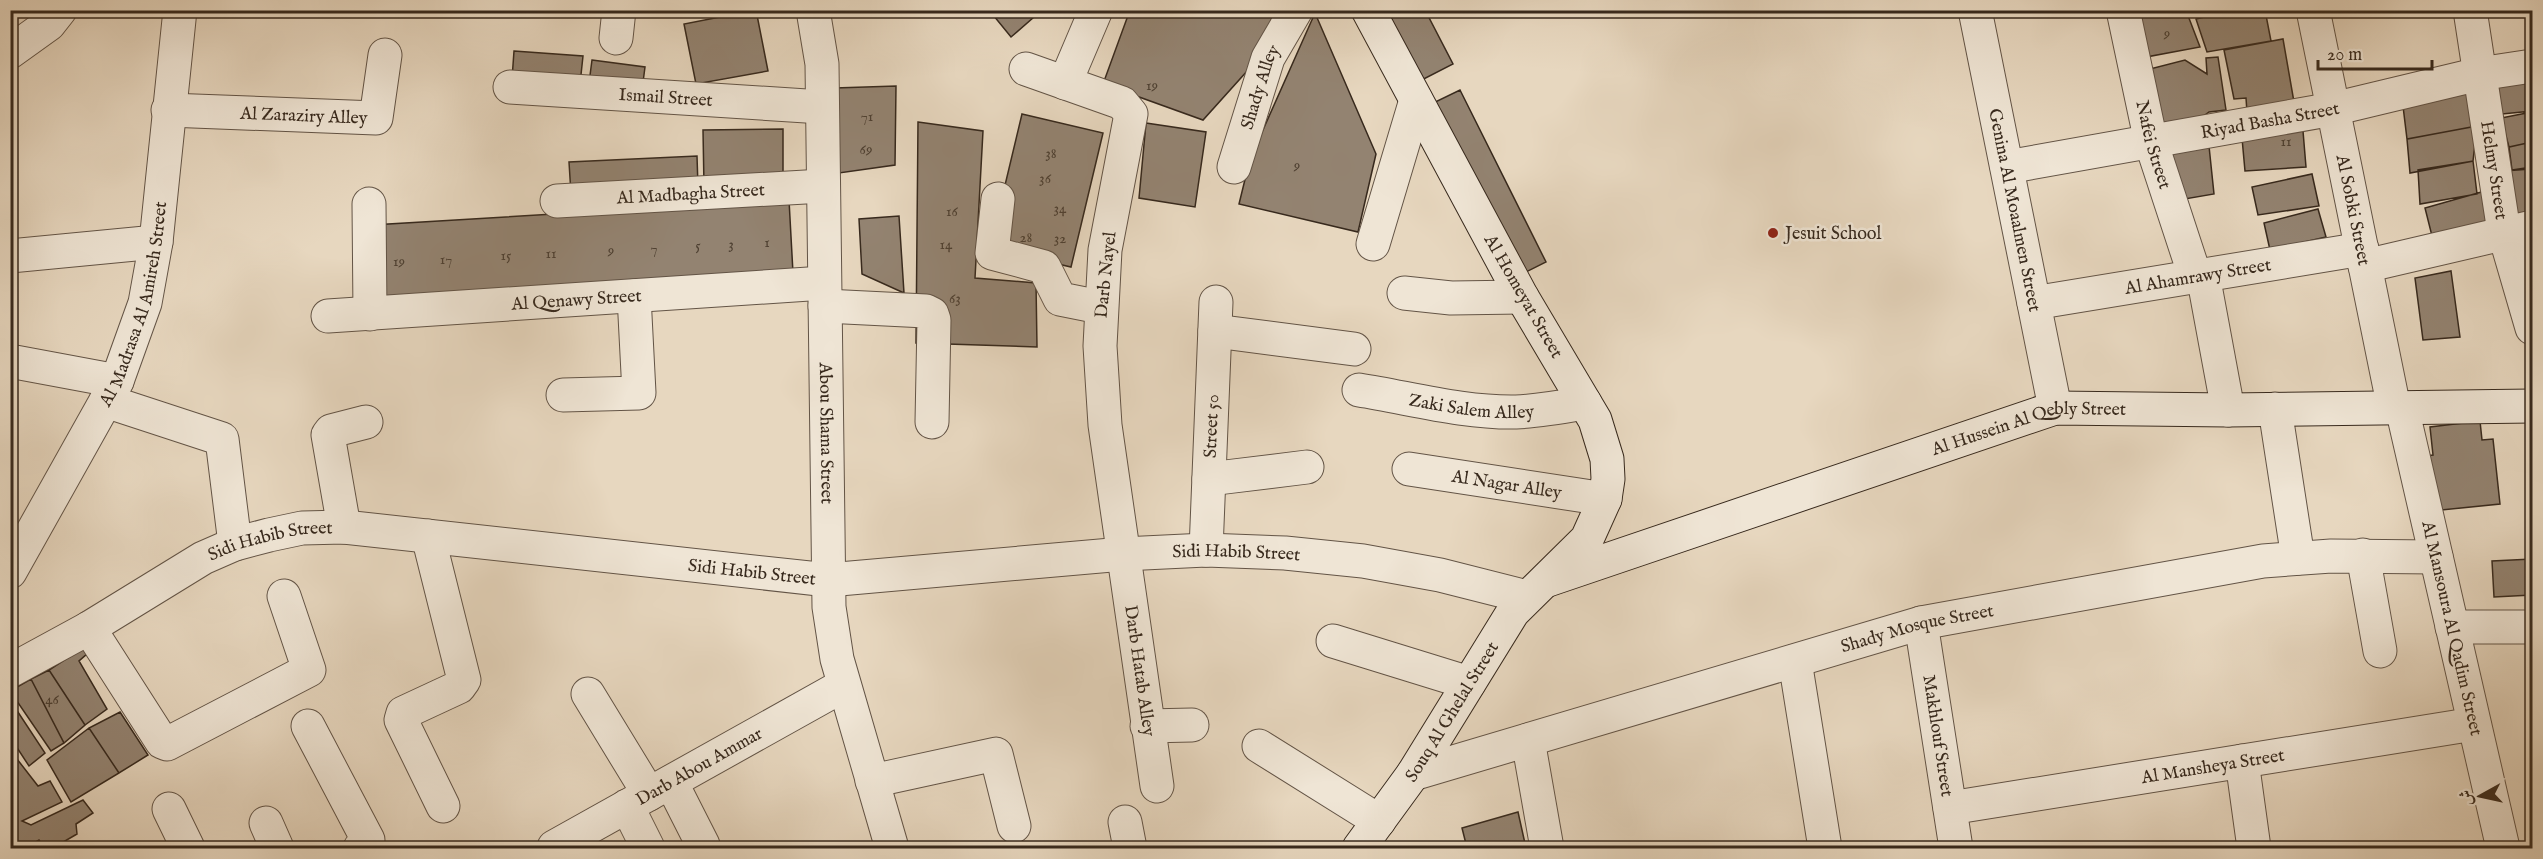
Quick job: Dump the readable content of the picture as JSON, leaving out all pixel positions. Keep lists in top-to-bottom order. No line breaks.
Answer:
{"streets":{"street":["Shady Alley","Ismail Street","Al Zaraziry Alley","Riyad Basha Street","Nafei Street","Helmy Street","Al Madbagha Street","Genina Al Moaalmen Street","Al Sobki Street","Darb Nayel","Al Ahamrawy Street","Al Homeyat Street","Al Qenawy Street","Al Madrasa Al Amireh Street","Zaki Salem Alley","Street 50","Al Hussein Al Qebly Street","Abou Shama Street","Al Nagar Alley","Sidi Habib Street","Al Mansoura Al Qadim Street","Shady Mosque Street","Darb Hatab Alley","Souq Al Ghelal Street","Makhlouf Street","Darb Abou Ammar","Al Mansheya Street"]},"crossings":[["Ismail Street","Abou Shama Street"],["Al Zaraziry Alley","Al Madrasa Al Amireh Street"],["Riyad Basha Street","Nafei Street"],["Riyad Basha Street","Helmy Street"],["Riyad Basha Street","Genina Al Moaalmen Street"],["Riyad Basha Street","Al Sobki Street"],["Nafei Street","Al Ahamrawy Street"],["Nafei Street","Al Hussein Al Qebly Street"],["Helmy Street","Al Ahamrawy Street"],["Al Madbagha Street","Abou Shama Street"],["Genina Al Moaalmen Street","Al Ahamrawy Street"],["Genina Al Moaalmen Street","Al Hussein Al Qebly Street"],["Al Sobki Street","Al Ahamrawy Street"],["Al Sobki Street","Al Hussein Al Qebly Street"],["Al Sobki Street","Al Mansoura Al Qadim Street"],["Darb Nayel","Sidi Habib Street"],["Darb Nayel","Darb Hatab Alley"],["Al Homeyat Street","Zaki Salem Alley"],["Al Homeyat Street","Al Hussein Al Qebly Street"],["Al Homeyat Street","Al Nagar Alley"],["Al Homeyat Street","Sidi Habib Street"],["Al Homeyat Street","Souq Al Ghelal Street"],["Al Qenawy Street","Abou Shama Street"],["Street 50","Sidi Habib Street"],["Al Hussein Al Qebly Street","Sidi Habib Street"],["Al Hussein Al Qebly Street","Al Mansoura Al Qadim Street"],["Al Hussein Al Qebly Street","Souq Al Ghelal Street"],["Abou Shama Street","Sidi Habib Street"],["Abou Shama Street","Darb Abou Ammar"],["Sidi Habib Street","Darb Hatab Alley"],["Sidi Habib Street","Souq Al Ghelal Street"],["Al Mansoura Al Qadim Street","Shady Mosque Street"],["Al Mansoura Al Qadim Street","Al Mansheya Street"],["Shady Mosque Street","Souq Al Ghelal Street"],["Shady Mosque Street","Makhlouf Street"],["Makhlouf Street","Al Mansheya Street"]],"places":["Jesuit School"],"house_numbers":["9","19","71","11","69","38","9","36","34","16","28","32","1","3","14","5","7","9","11","15","17","19","63","46"],"scale_bar":"20 m","north":"left"}
